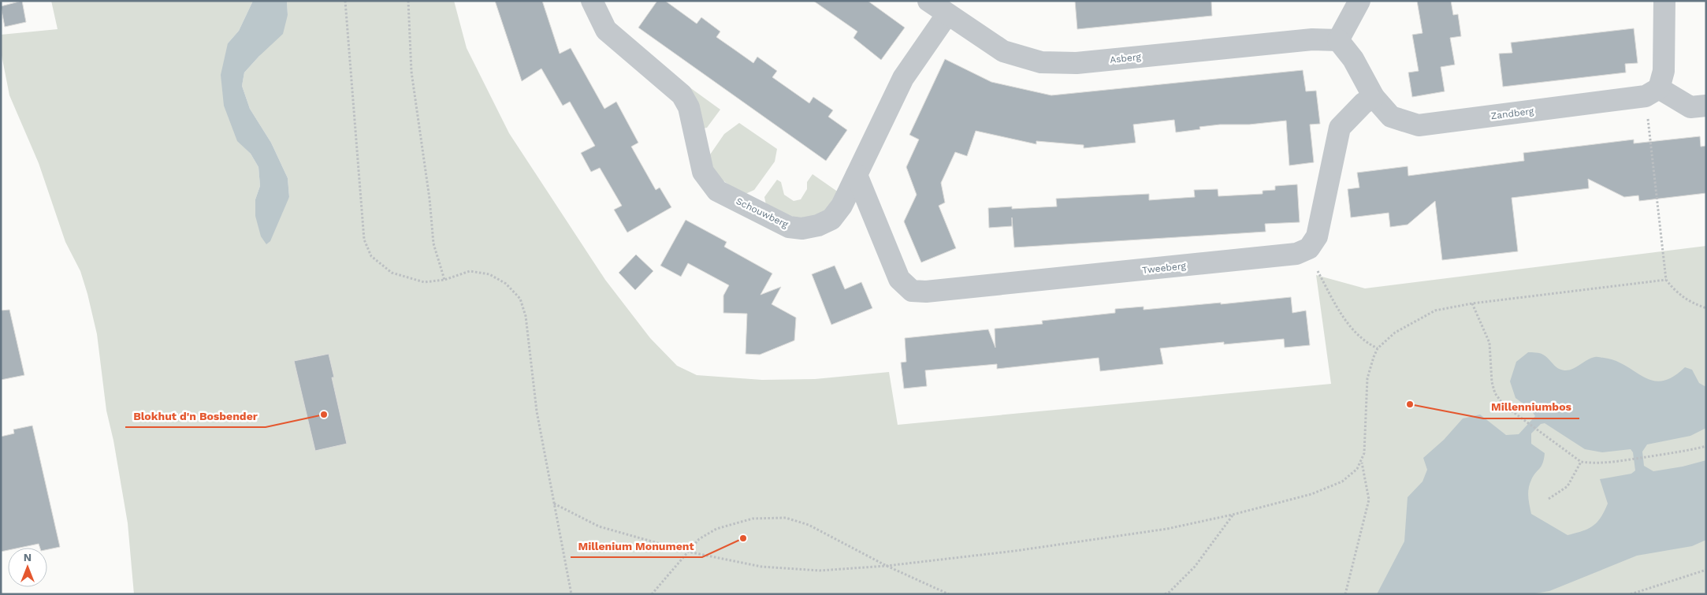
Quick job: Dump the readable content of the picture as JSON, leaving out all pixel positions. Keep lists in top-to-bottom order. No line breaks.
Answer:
{"streets":{"street":["Asberg","Zandberg","Schouwberg","Tweeberg"]},"crossings":[["Asberg","Schouwberg"],["Schouwberg","Tweeberg"]],"places":["Millenniumbos","Blokhut d'n Bosbender","Millenium Monument"],"north":"top"}
